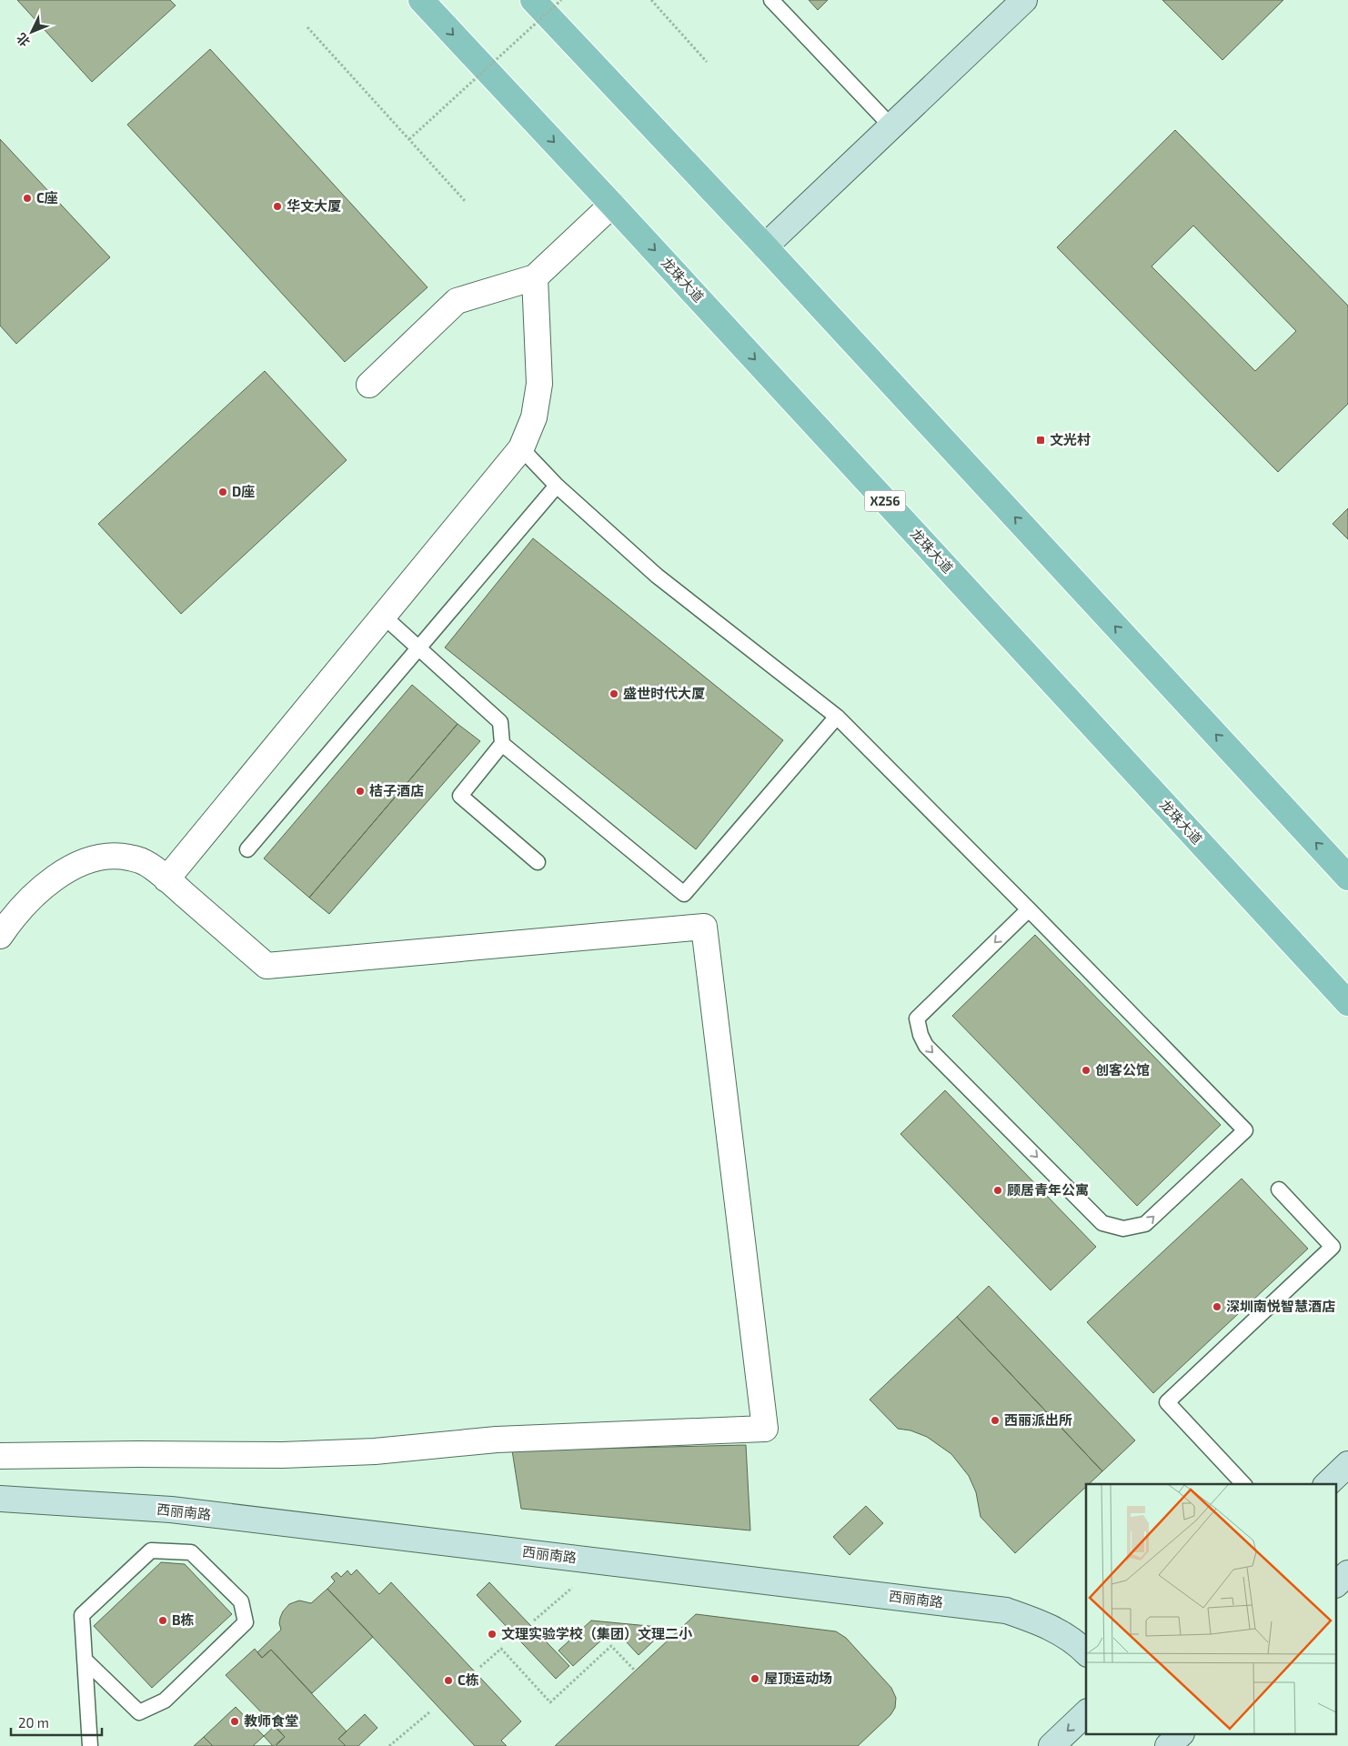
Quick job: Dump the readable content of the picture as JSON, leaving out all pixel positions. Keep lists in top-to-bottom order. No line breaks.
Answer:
{"streets":{"main road":["龙珠大道","X256"],"street":["西丽南路"]},"places":{"other":["C座","华文大厦","D座","盛世时代大厦","桔子酒店","创客公馆","顾居青年公寓","深圳南悦智慧酒店","西丽派出所","B栋","文理实验学校（集团）文理二小","屋顶运动场","C栋","教师食堂"],"transit":["文光村"]},"scale_bar":"20 m","north":"bottom left"}
